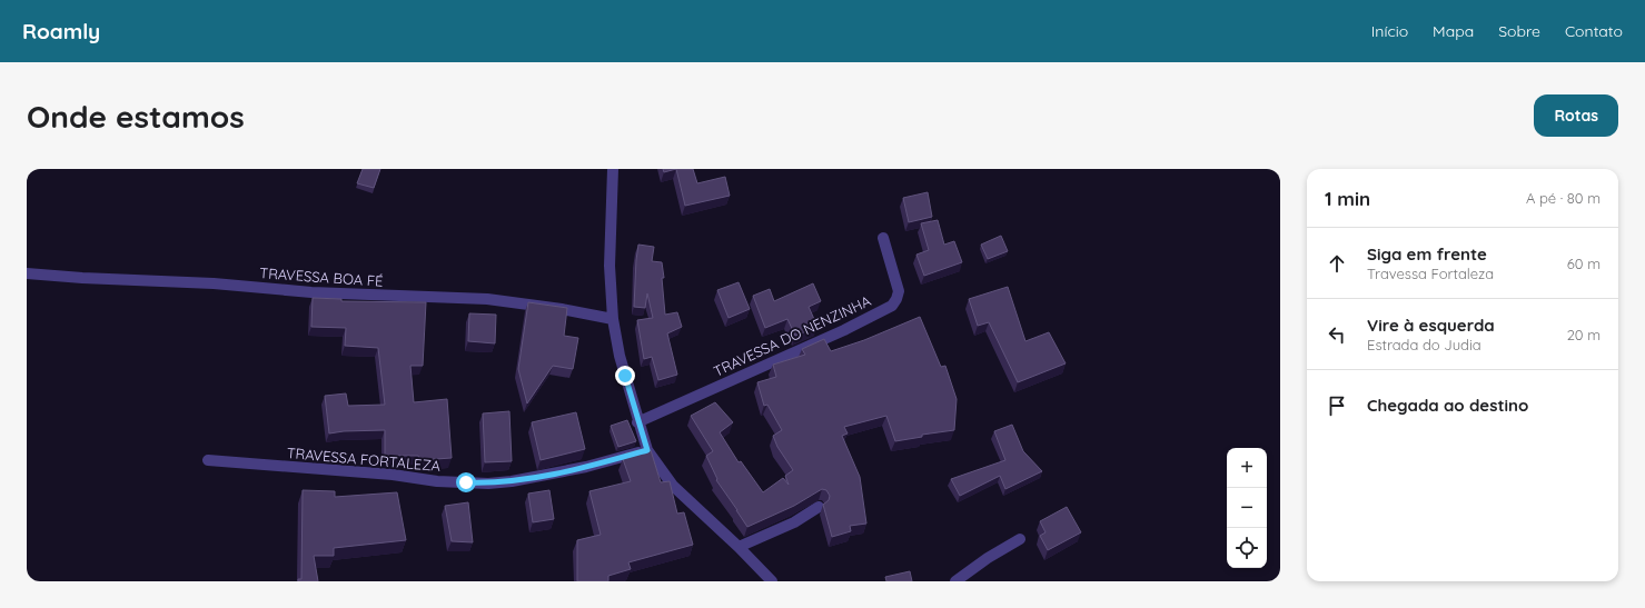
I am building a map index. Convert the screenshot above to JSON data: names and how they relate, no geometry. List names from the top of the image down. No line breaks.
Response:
{"streets":{"street":["TRAVESSA BOA FÉ","TRAVESSA DO NENZINHA","TRAVESSA FORTALEZA"]},"page":{"header":"Roamly","nav":["Início","Mapa","Sobre","Contato"],"buttons":"Rotas","title":"Onde estamos","heading":["1 min","A pé · 80 m"],"list":[["Siga em frente","Travessa Fortaleza","60 m"],["Vire à esquerda","Estrada do Judia","20 m"],"Chegada ao destino"],"map_buttons":["+","−"]}}
